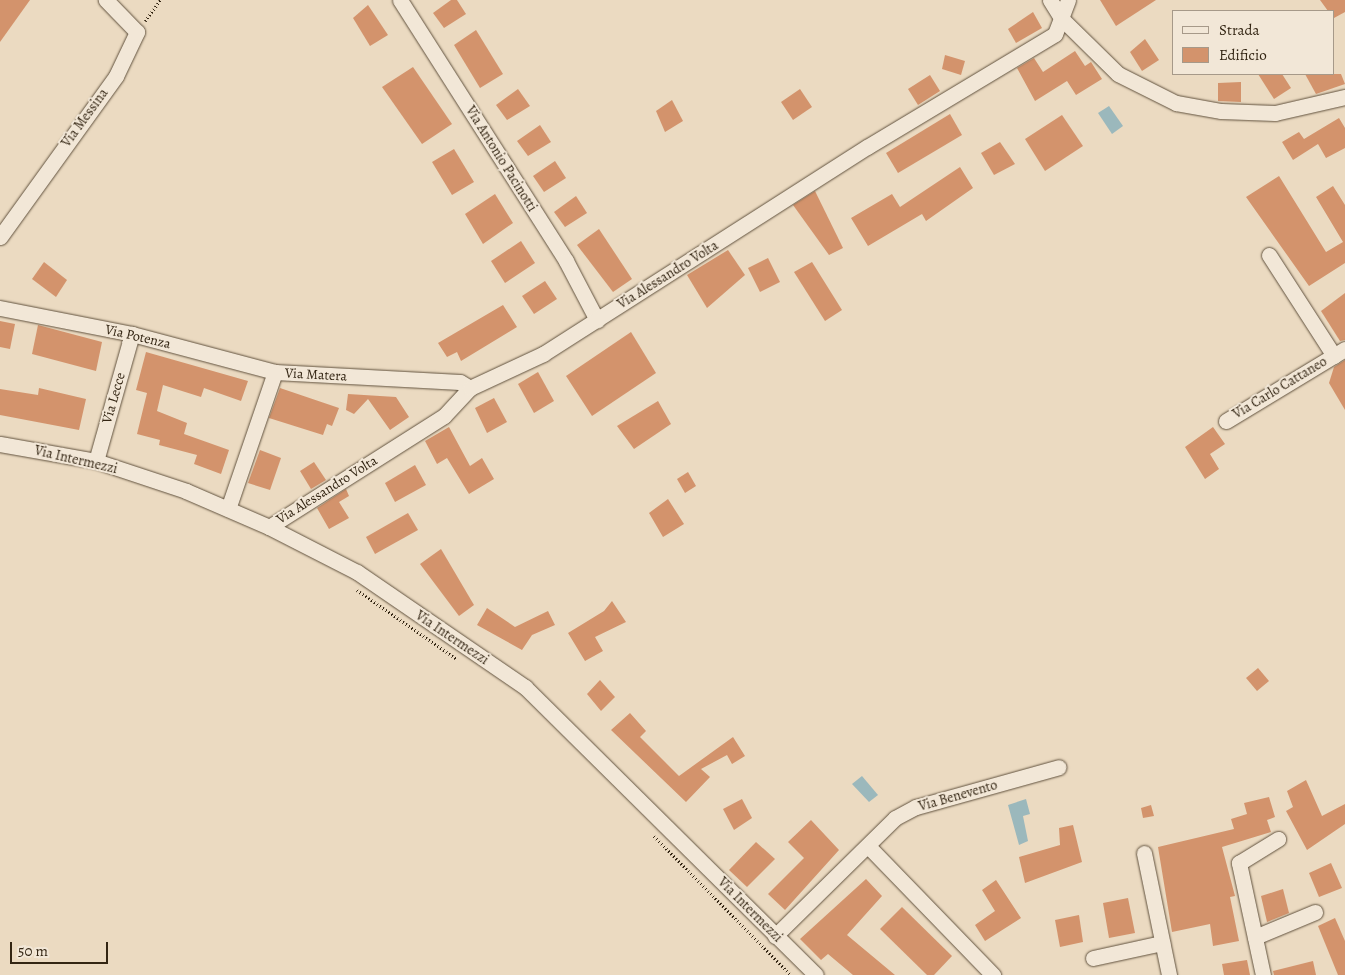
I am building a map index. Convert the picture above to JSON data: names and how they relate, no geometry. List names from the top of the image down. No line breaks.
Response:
{"streets":{"street":["Via Messina","Via Antonio Pacinotti","Via Alessandro Volta","Via Potenza","Via Matera","Via Carlo Cattaneo","Via Lecce","Via Intermezzi","Via Benevento"]},"crossings":[["Via Antonio Pacinotti","Via Alessandro Volta"],["Via Alessandro Volta","Via Matera"],["Via Alessandro Volta","Via Intermezzi"],["Via Potenza","Via Matera"],["Via Potenza","Via Lecce"],["Via Matera","Via Intermezzi"],["Via Lecce","Via Intermezzi"],["Via Intermezzi","Via Benevento"]],"legend":["Strada","Edificio"],"scale_bar":"50 m"}
